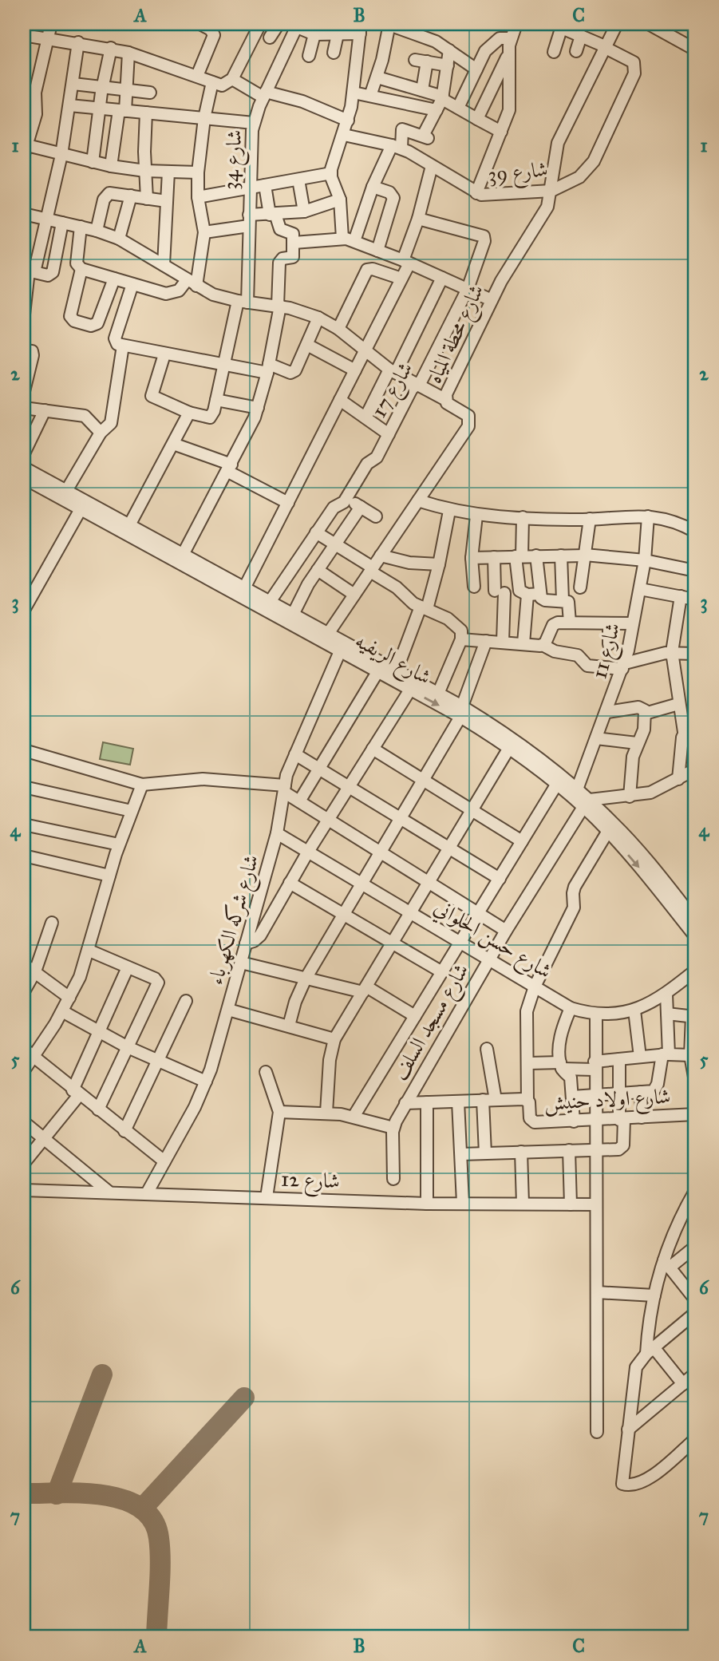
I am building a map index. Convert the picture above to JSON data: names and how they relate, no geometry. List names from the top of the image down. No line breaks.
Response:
{"streets":{"street":["شارع 34","شارع 39","شارع محطة المياه","شارع 17","شارع 11","شارع الريفيه","شارع شركه الكهرباء","شارع حسن الحلواني","شارع مسجد السلف","شارع اولاد حنيش","شارع 12"]},"crossings":[["شارع 39","شارع محطة المياه"],["شارع محطة المياه","شارع الريفيه"],["شارع 17","شارع الريفيه"],["شارع 11","شارع الريفيه"],["شارع الريفيه","شارع شركه الكهرباء"],["شارع الريفيه","شارع مسجد السلف"],["شارع شركه الكهرباء","شارع حسن الحلواني"],["شارع شركه الكهرباء","شارع 12"],["شارع حسن الحلواني","شارع مسجد السلف"],["شارع مسجد السلف","شارع اولاد حنيش"]],"grid":{"columns":["A","B","C"],"rows":["1","2","3","4","5","6","7"]}}
